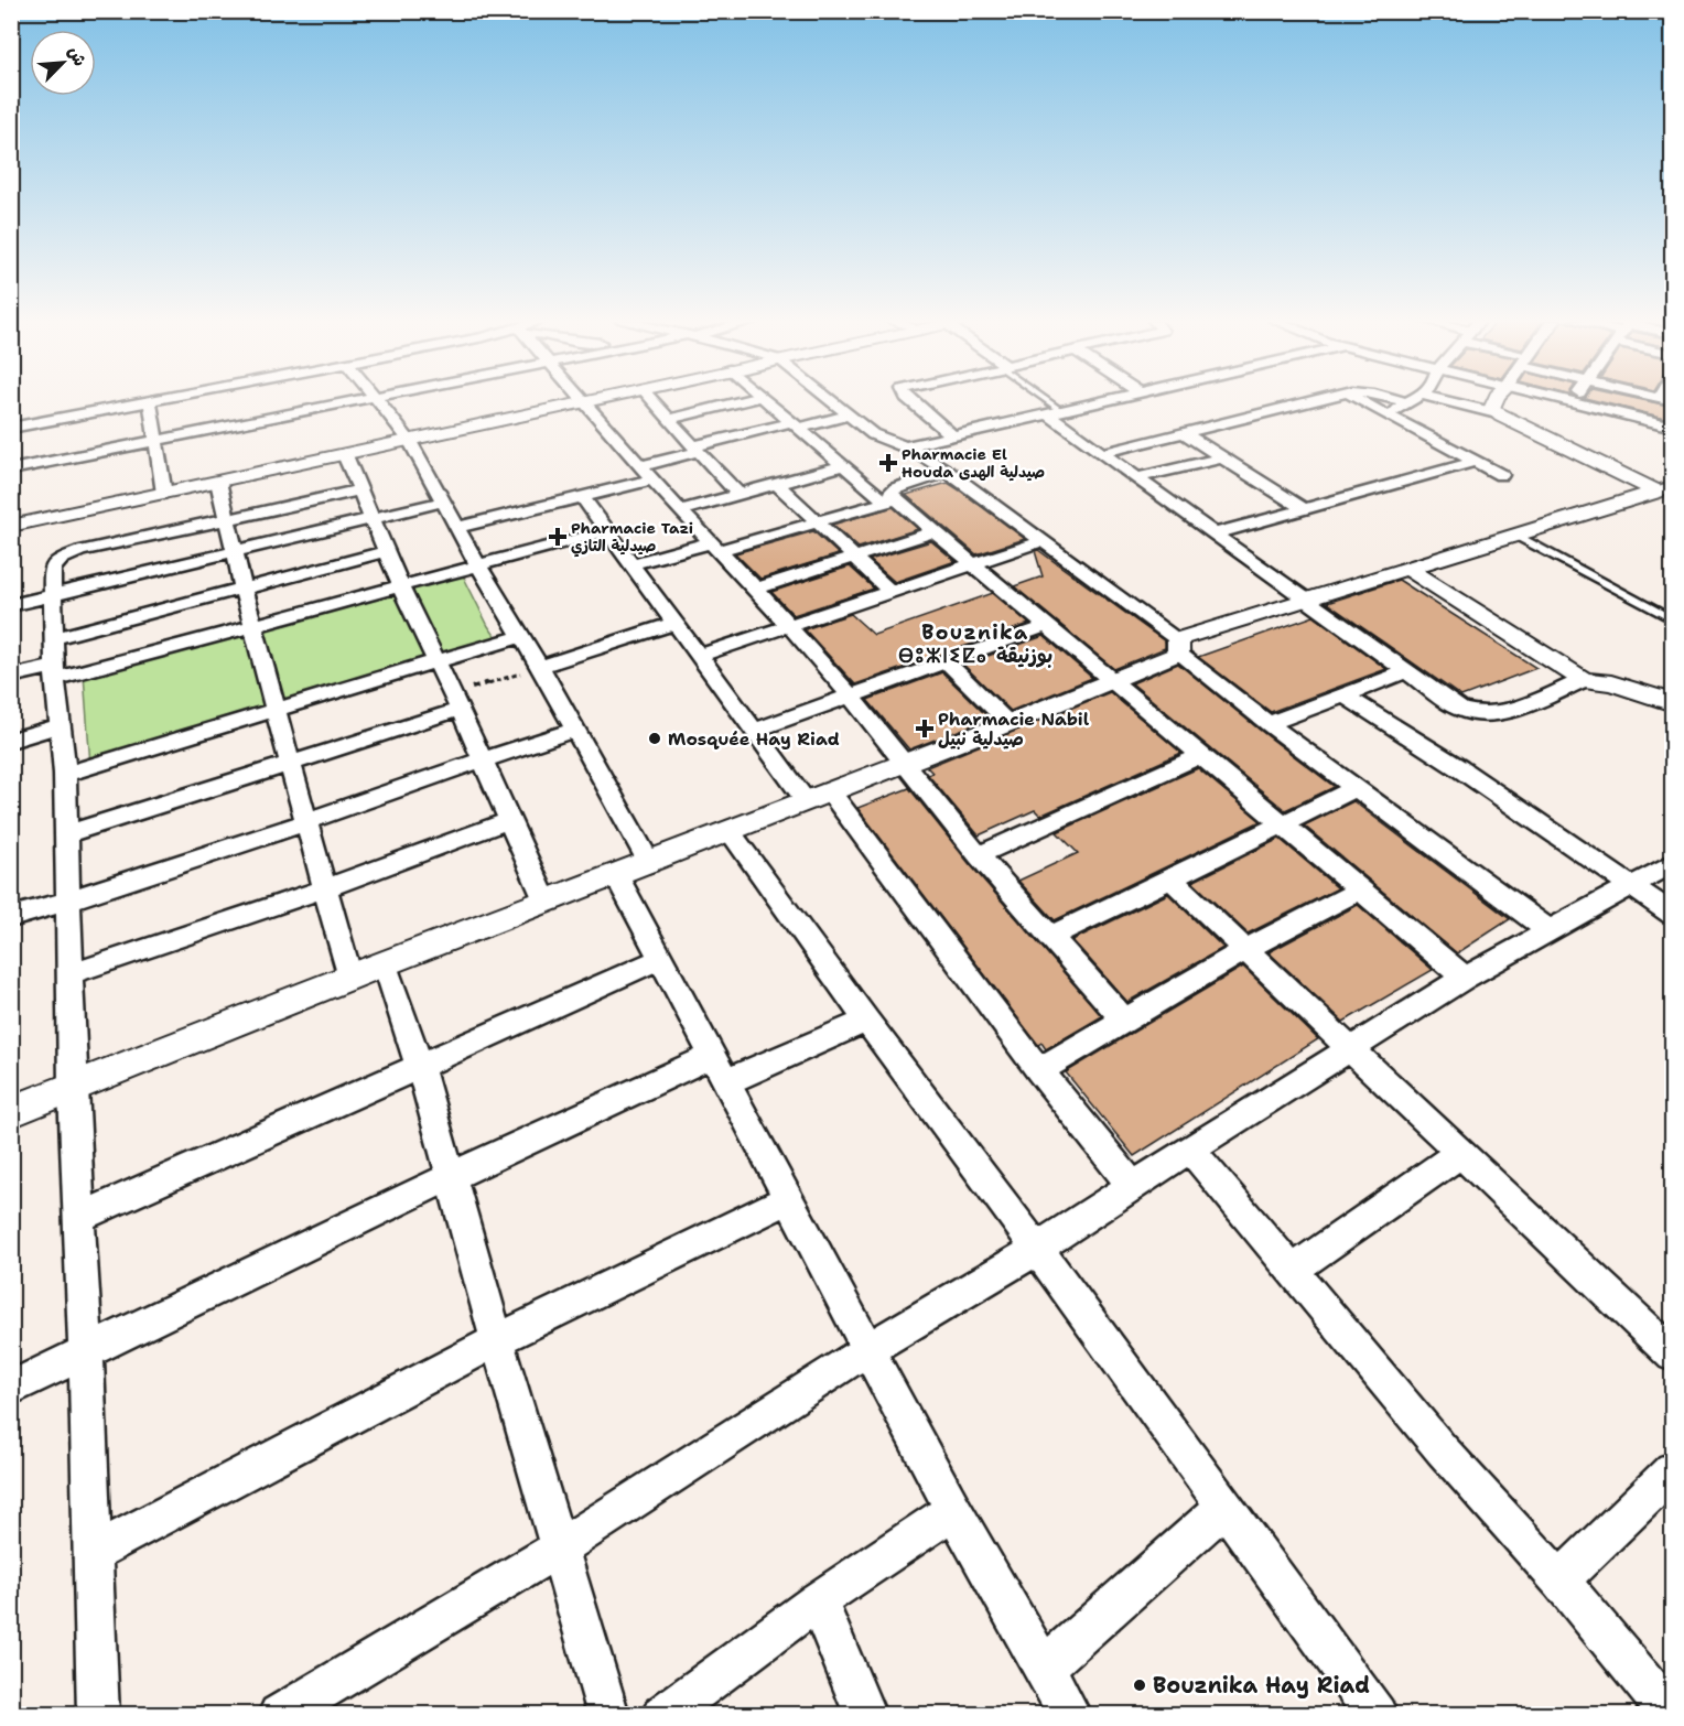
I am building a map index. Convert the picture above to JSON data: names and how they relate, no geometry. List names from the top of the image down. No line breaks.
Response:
{"districts":["Bouznika ⴱⵓⵣⵏⵉⵇⴰ بوزنيقة"],"places":{"health":["Pharmacie El Houda صيدلية الهدى","Pharmacie Tazi صيدلية التازي","Pharmacie Nabil صيدلية نبيل"],"other":["Mosquée Hay Riad","Bouznika Hay Riad"]},"north":"top right"}
